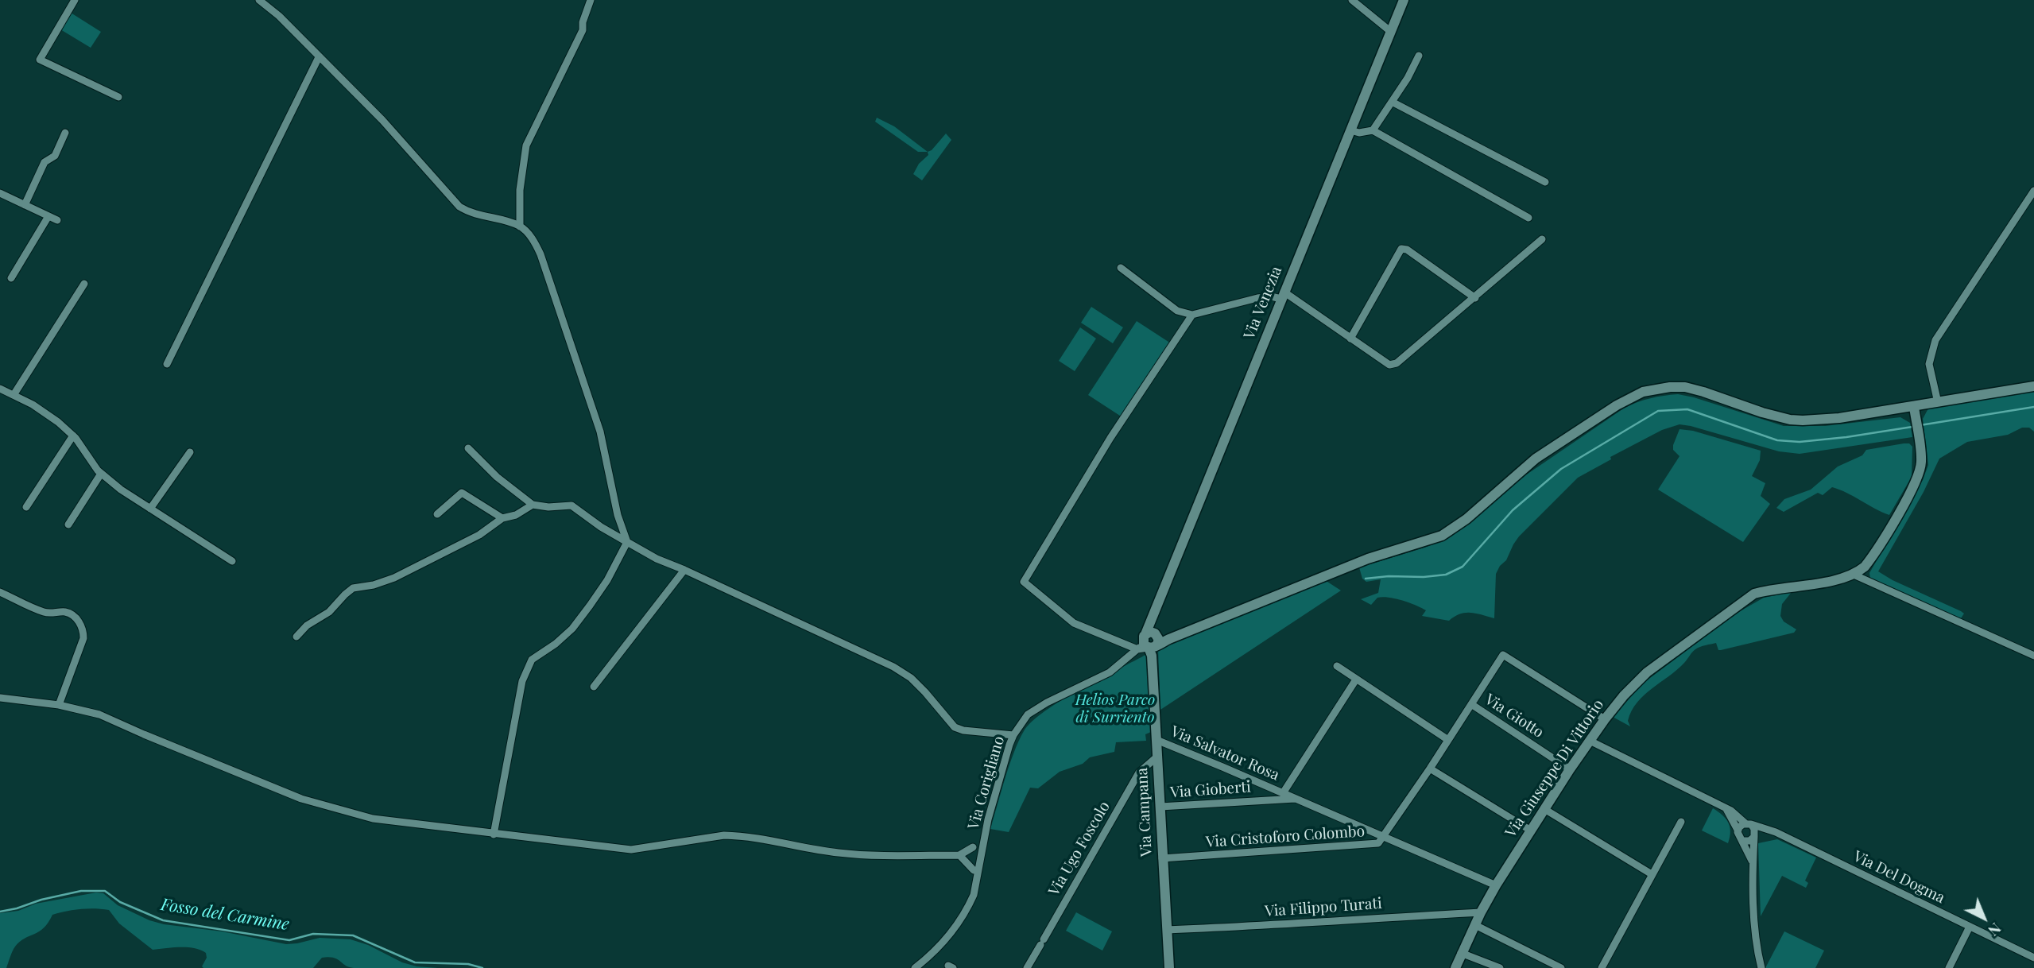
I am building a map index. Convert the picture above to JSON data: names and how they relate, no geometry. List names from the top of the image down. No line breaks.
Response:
{"streets":{"street":["Via Venezia","Via Giotto","Via Salvator Rosa","Via Giuseppe Di Vittorio","Via Corigliano","Via Gioberti","Via Campana","Via Cristoforo Colombo","Via Ugo Foscolo","Via Del Dogma","Via Filippo Turati"]},"crossings":[["Via Venezia","Via Campana"],["Via Giotto","Via Giuseppe Di Vittorio"],["Via Salvator Rosa","Via Gioberti"],["Via Salvator Rosa","Via Campana"],["Via Salvator Rosa","Via Cristoforo Colombo"],["Via Giuseppe Di Vittorio","Via Cristoforo Colombo"],["Via Giuseppe Di Vittorio","Via Filippo Turati"],["Via Corigliano","Via Campana"],["Via Gioberti","Via Campana"],["Via Campana","Via Cristoforo Colombo"],["Via Campana","Via Ugo Foscolo"],["Via Campana","Via Filippo Turati"]],"water":["Fosso del Carmine"],"parks":["Helios Parco di Surriento"],"north":"bottom right"}
